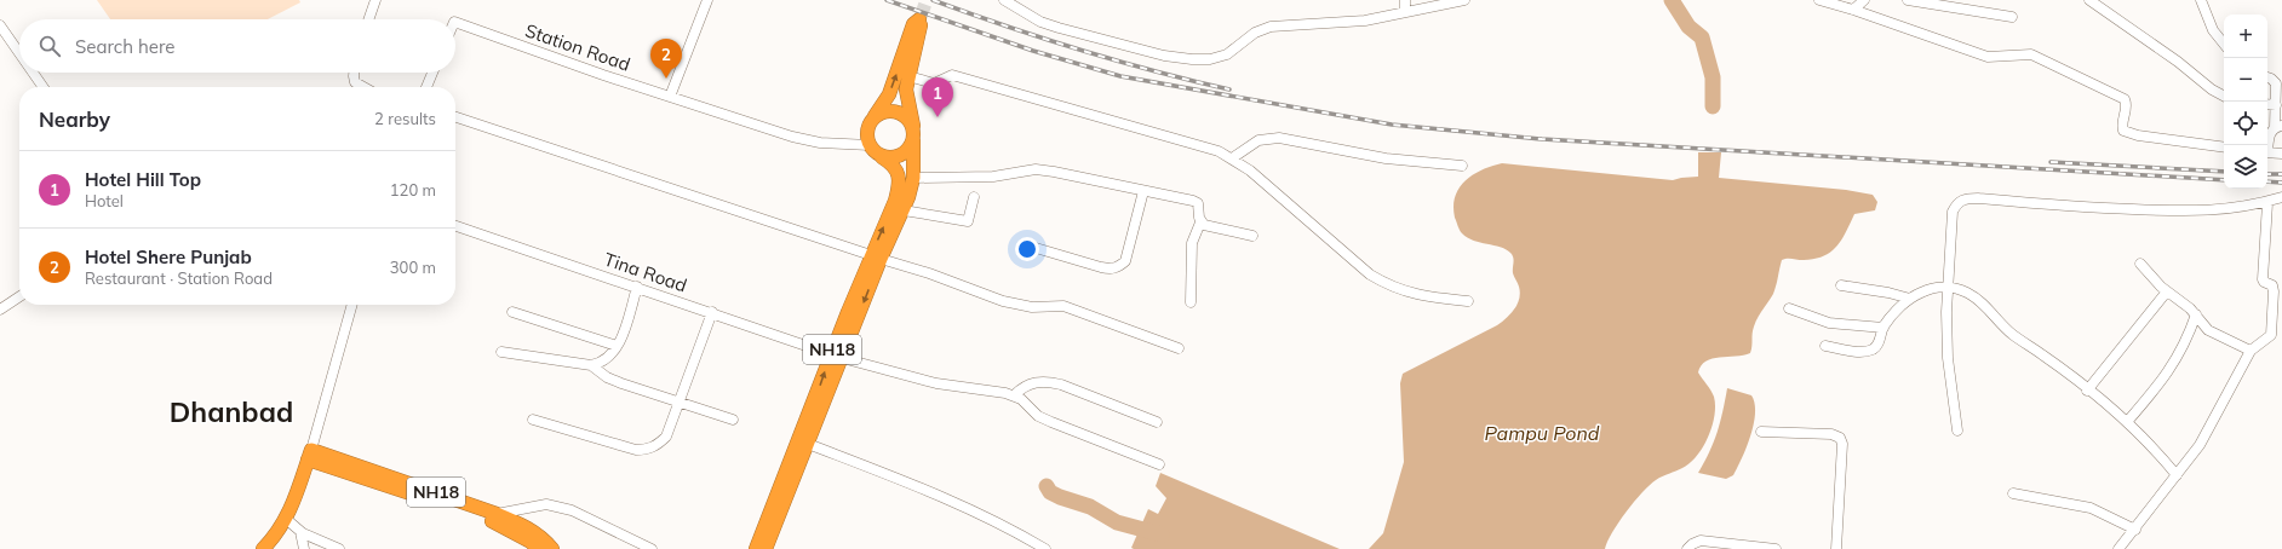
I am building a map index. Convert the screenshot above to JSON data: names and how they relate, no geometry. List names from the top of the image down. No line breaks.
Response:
{"streets":{"highway":["NH18"],"street":["Station Road","Tina Road"]},"crossings":[["Station Road","NH18"],["Tina Road","NH18"]],"districts":["Dhanbad"],"water":["Pampu Pond"],"page":{"map_buttons":["+","−"],"search":"Search here","pins":["2","1"],"heading":["Nearby","2 results"],"list":[{"mark":"1","name":"Hotel Hill Top","note":"Hotel","value":"120 m"},{"mark":"2","name":"Hotel Shere Punjab","note":"Restaurant · Station Road","value":"300 m"}]}}
